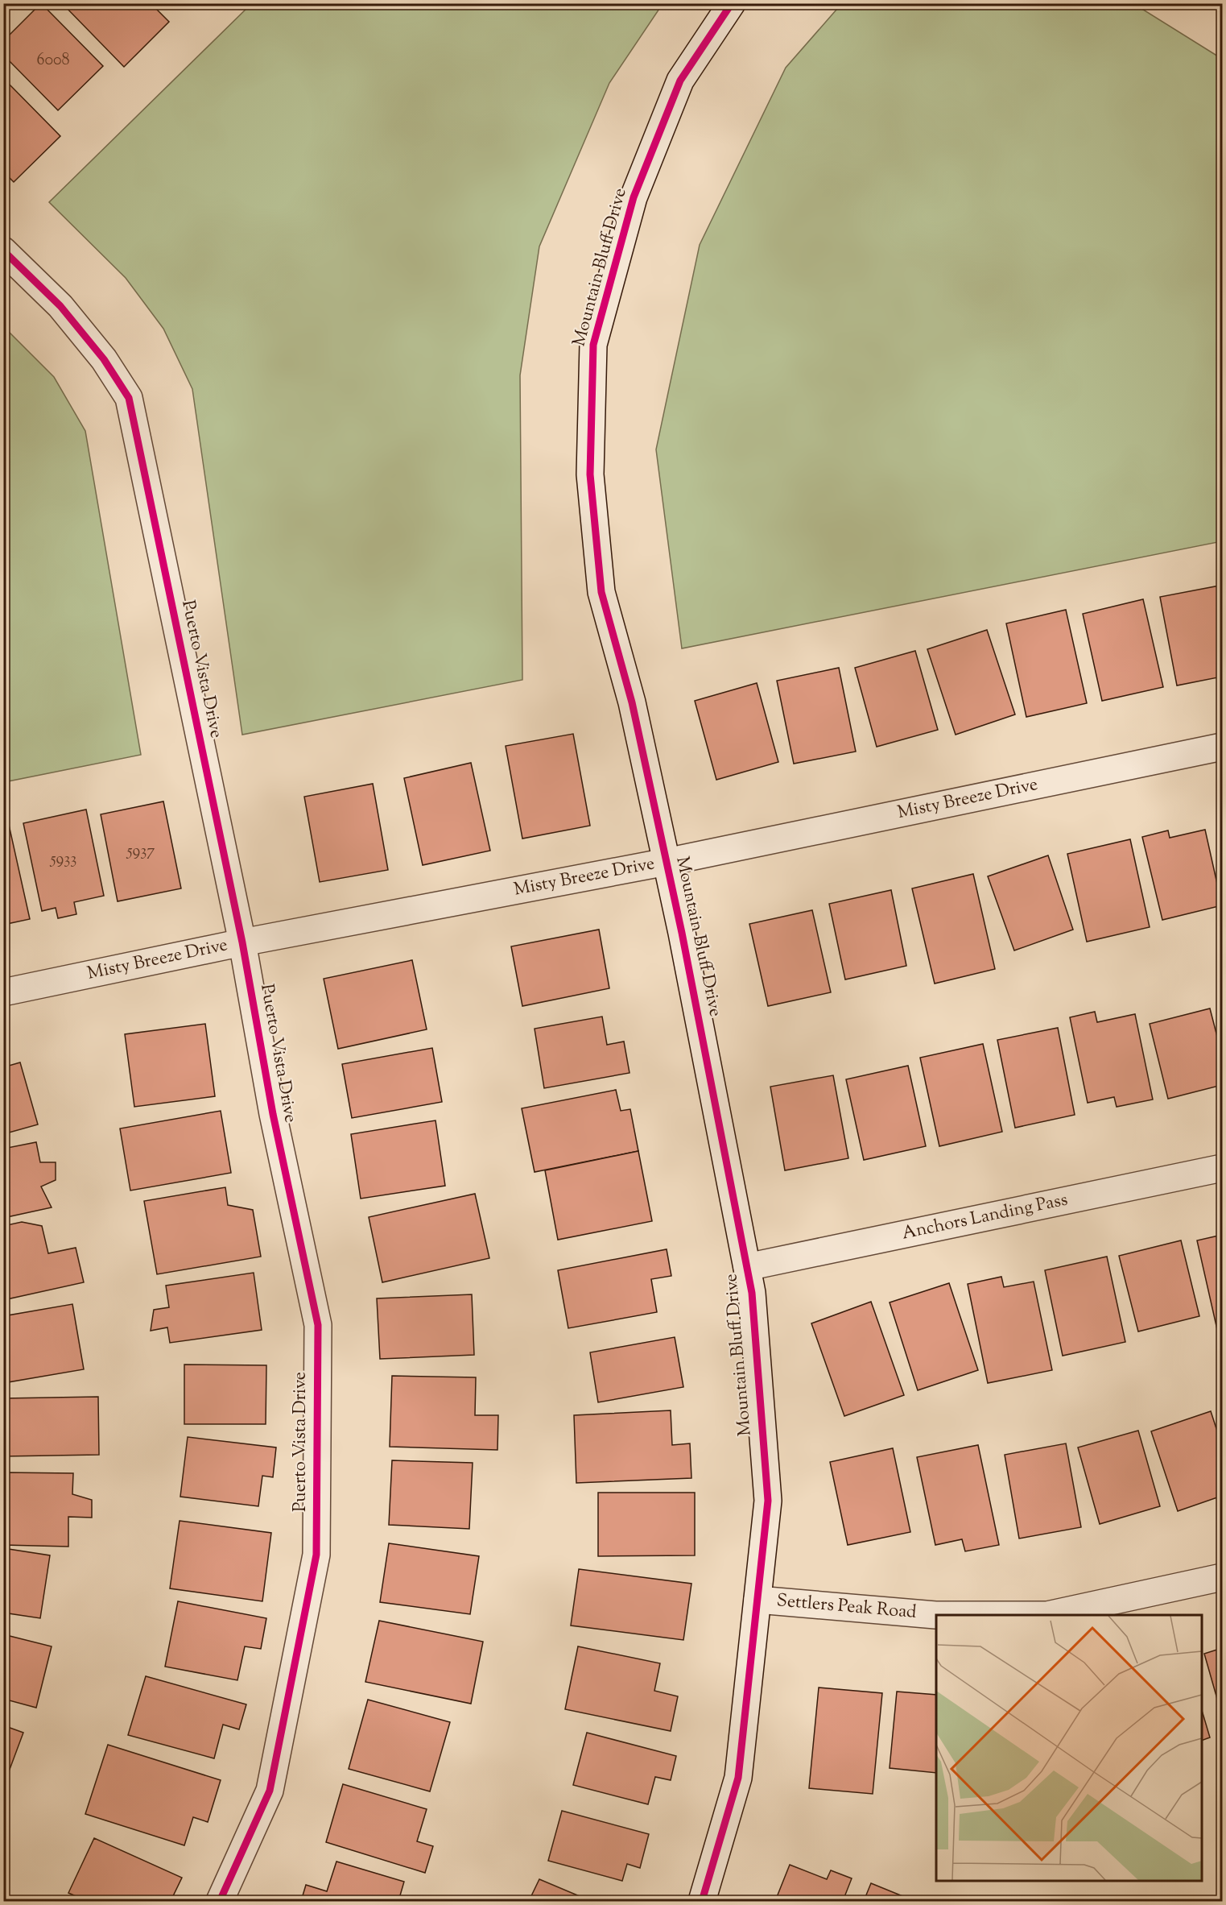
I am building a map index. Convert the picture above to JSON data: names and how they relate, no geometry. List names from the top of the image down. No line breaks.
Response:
{"streets":{"street":["Mountain Bluff Drive","Puerto Vista Drive","Misty Breeze Drive","Anchors Landing Pass","Settlers Peak Road"]},"crossings":[["Mountain Bluff Drive","Misty Breeze Drive"],["Mountain Bluff Drive","Anchors Landing Pass"],["Mountain Bluff Drive","Settlers Peak Road"],["Puerto Vista Drive","Misty Breeze Drive"]],"house_numbers":["6008","5937","5933"]}
